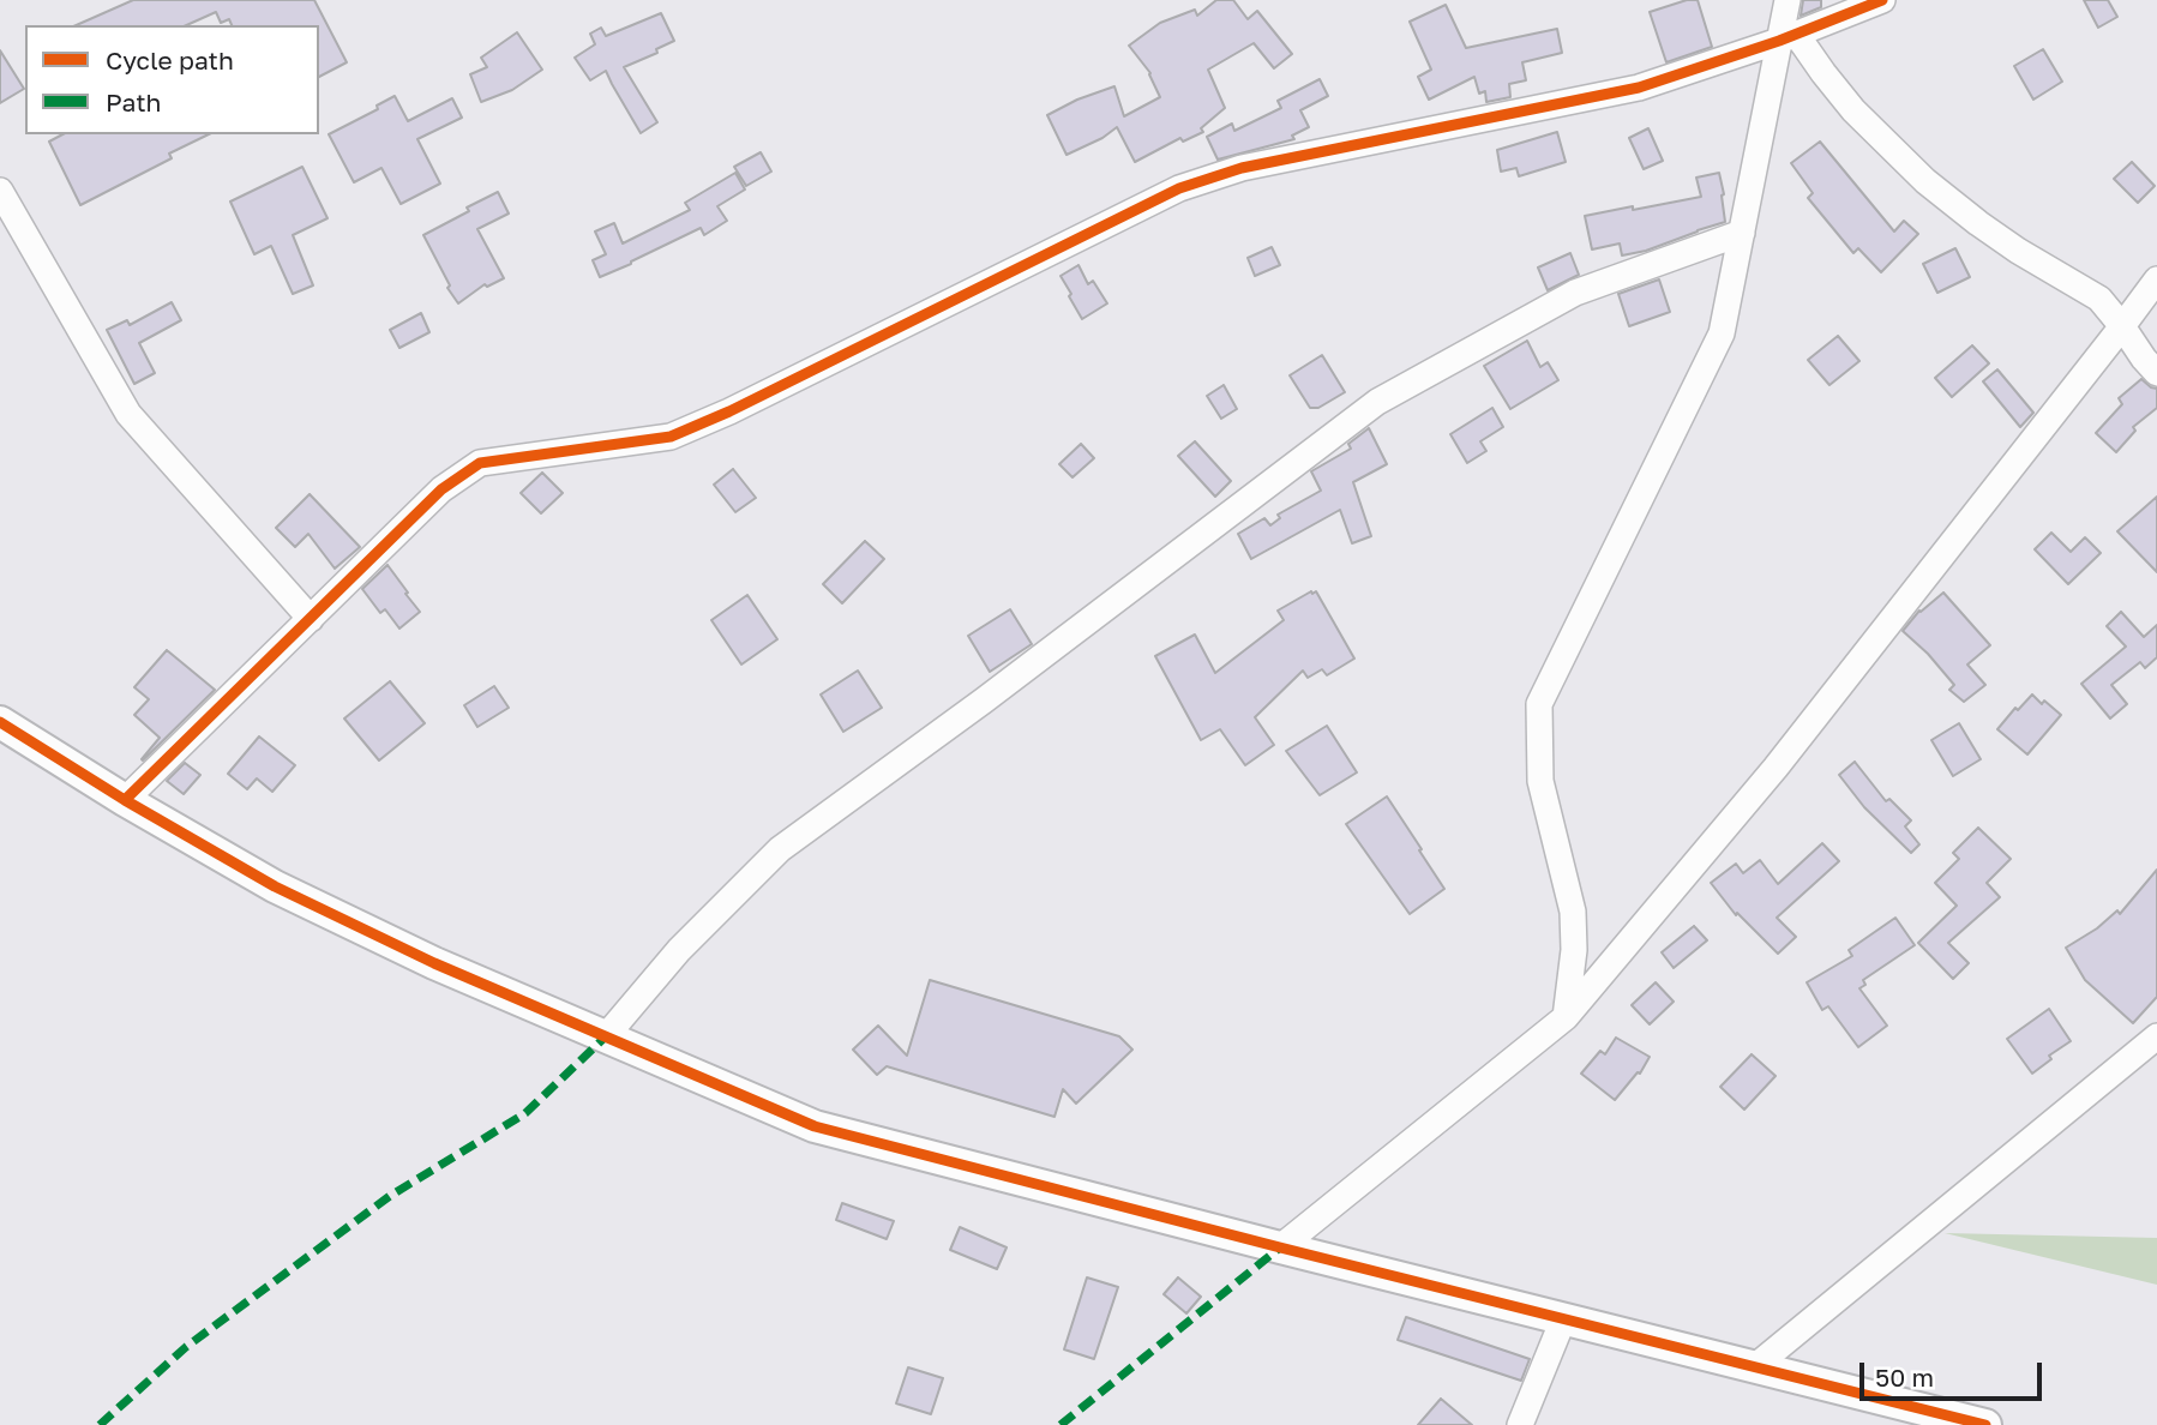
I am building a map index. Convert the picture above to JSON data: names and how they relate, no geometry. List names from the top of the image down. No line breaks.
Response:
{"legend":["Cycle path","Path"],"scale_bar":"50 m"}
